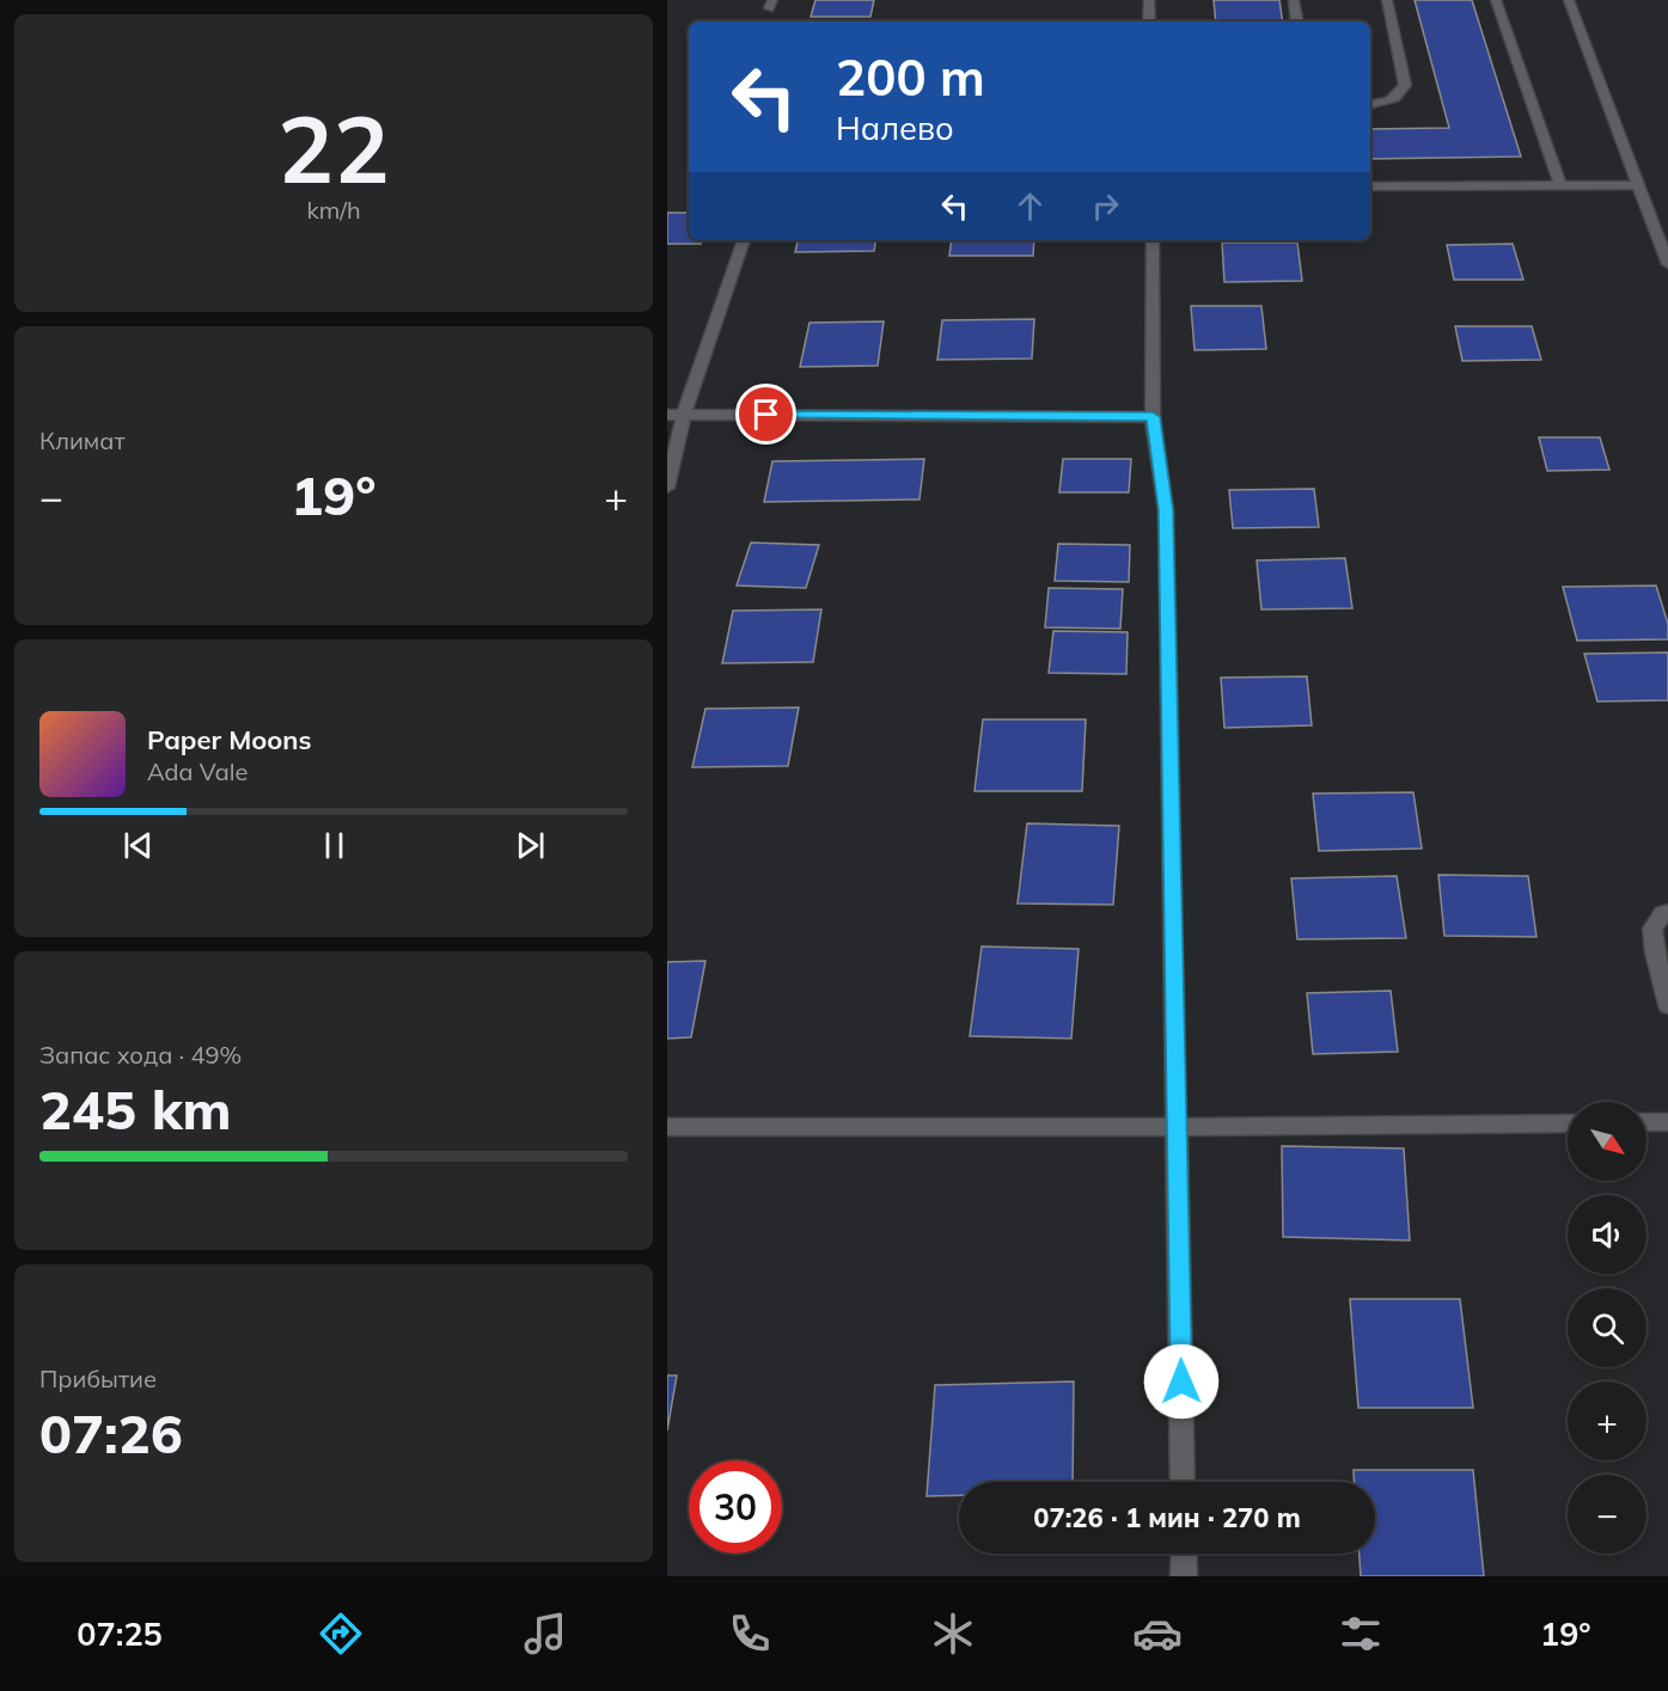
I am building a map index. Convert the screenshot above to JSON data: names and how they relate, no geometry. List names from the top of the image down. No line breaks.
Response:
{"north":"bottom right","page":{"tile":[["22","km/h"],"Климат",["Запас хода · 49%","245 km"],["Прибытие","07:26"]],"turn":["200 m","Налево"],"heat":["−","19°","+"],"song":["Paper Moons","Ada Vale"],"map_buttons":["+","−"],"limit":"30","trip":"07:26 · 1 мин · 270 m","tabs":["07:25","19°"]}}
